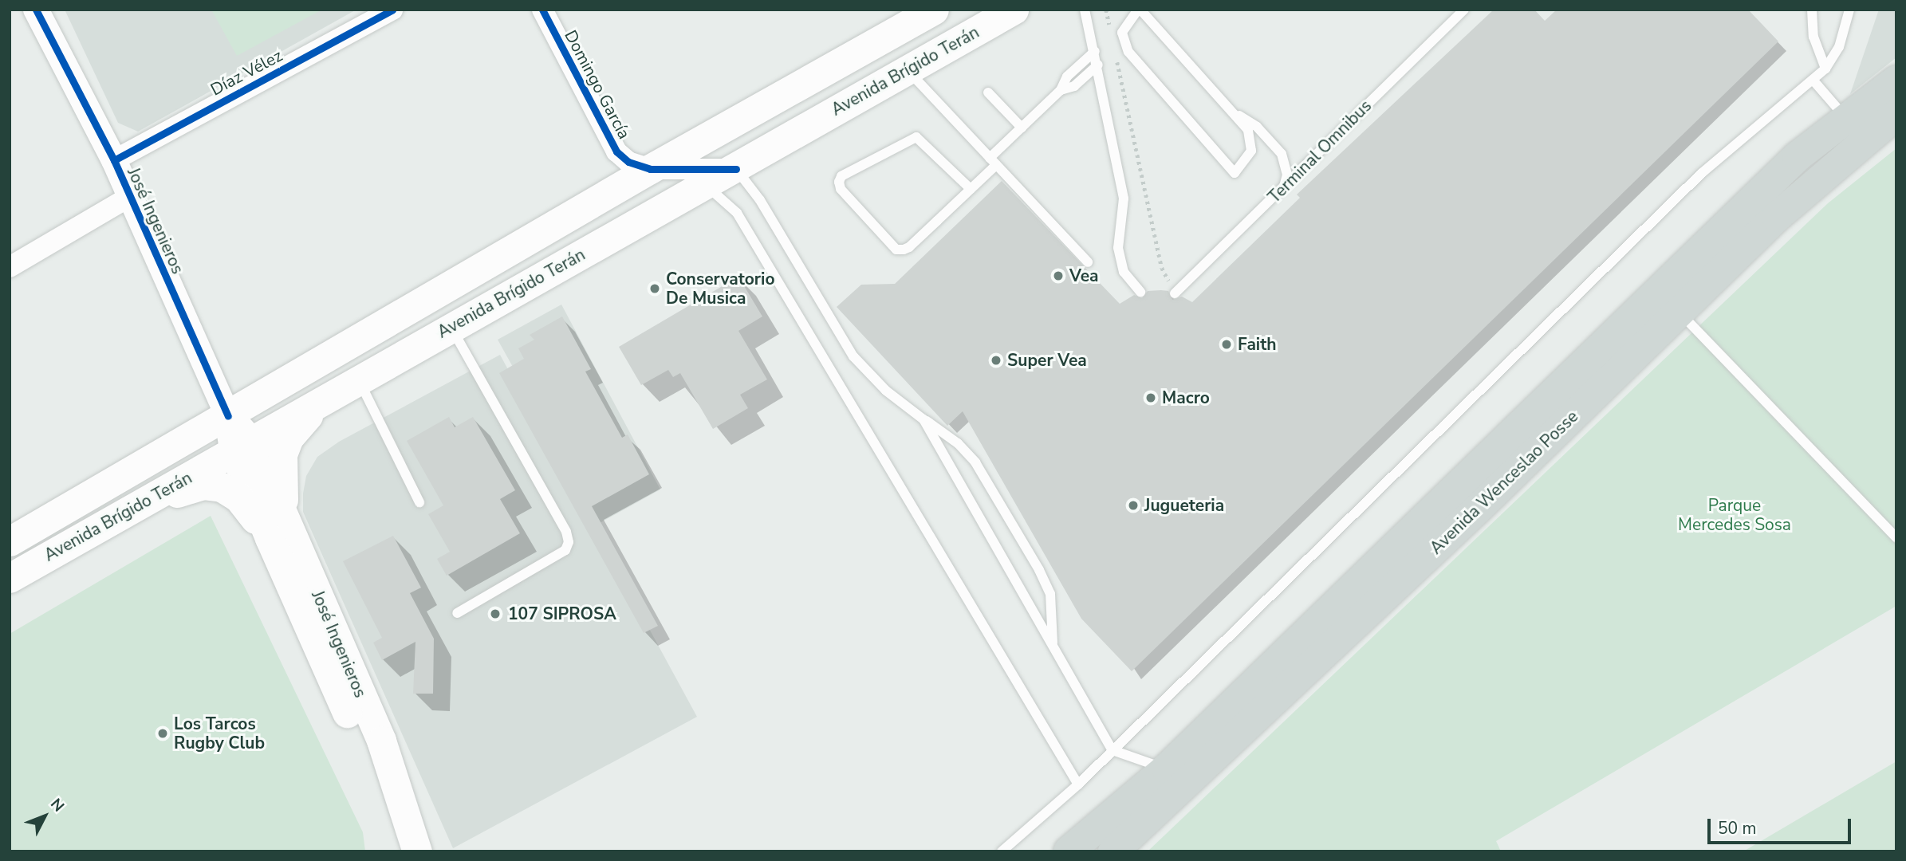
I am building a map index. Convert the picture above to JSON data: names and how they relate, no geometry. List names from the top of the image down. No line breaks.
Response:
{"streets":{"main road":["Avenida Brígido Terán","José Ingenieros","Avenida Wenceslao Posse"],"street":["Díaz Vélez","Domingo García"],"lane":["Terminal Omnibus"]},"crossings":[["Avenida Brígido Terán","Domingo García"],["Avenida Brígido Terán","José Ingenieros"],["Díaz Vélez","José Ingenieros"]],"parks":["Parque Mercedes Sosa"],"places":["Vea","Conservatorio De Musica","Faith","Super Vea","Macro","Jugueteria","107 SIPROSA","Los Tarcos Rugby Club"],"scale_bar":"50 m","north":"top right"}
